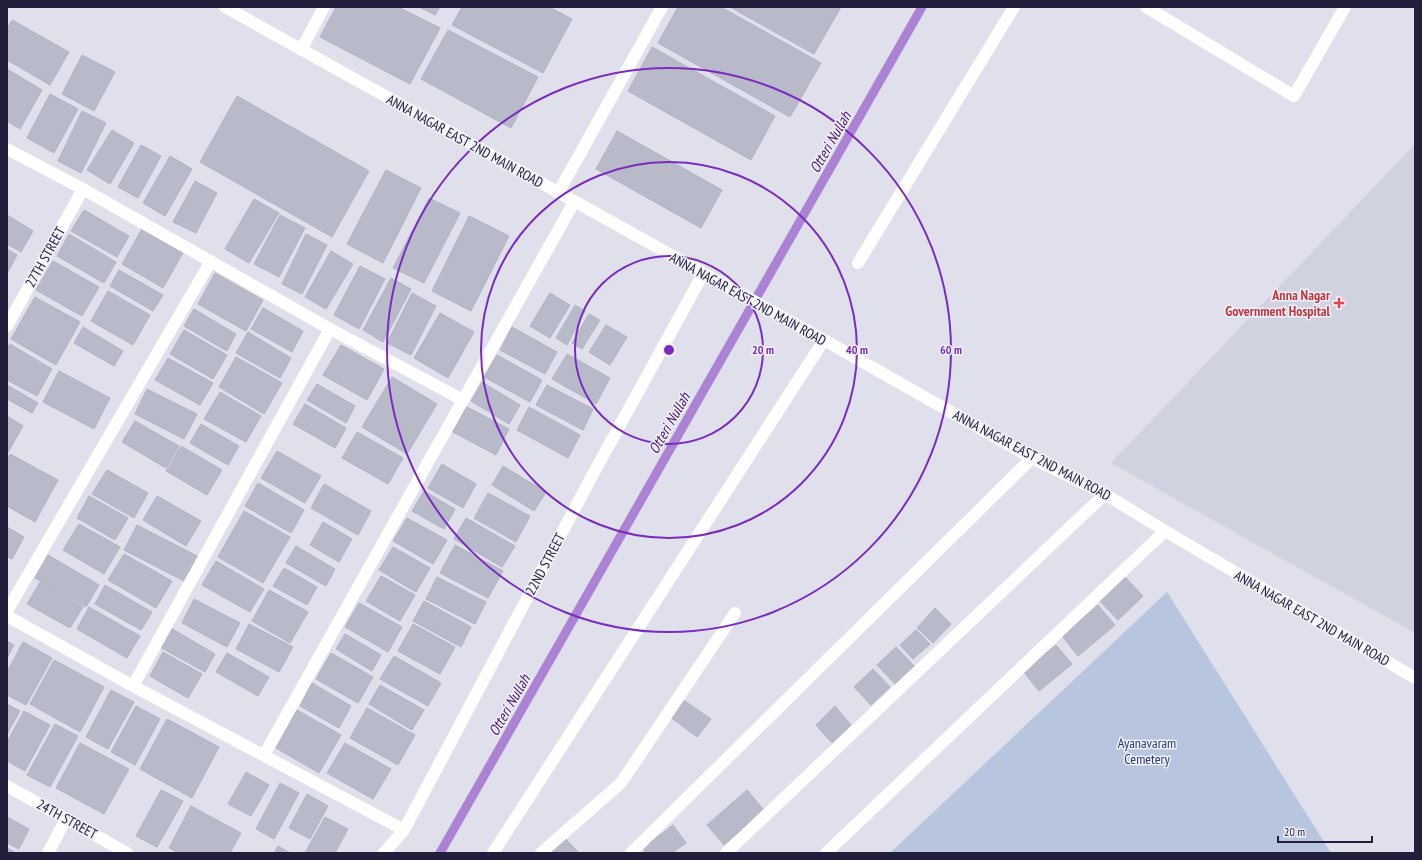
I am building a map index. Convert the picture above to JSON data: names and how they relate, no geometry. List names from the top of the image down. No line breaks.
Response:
{"streets":{"street":["ANNA NAGAR EAST 2ND MAIN ROAD","27TH STREET","22ND STREET","24TH STREET"]},"crossings":[["ANNA NAGAR EAST 2ND MAIN ROAD","22ND STREET"]],"water":["Otteri Nullah"],"parks":["Ayanavaram Cemetery"],"places":{"health":["Anna Nagar Government Hospital"]},"scale_bar":"20 m","rings":["20 m","40 m","60 m"]}
